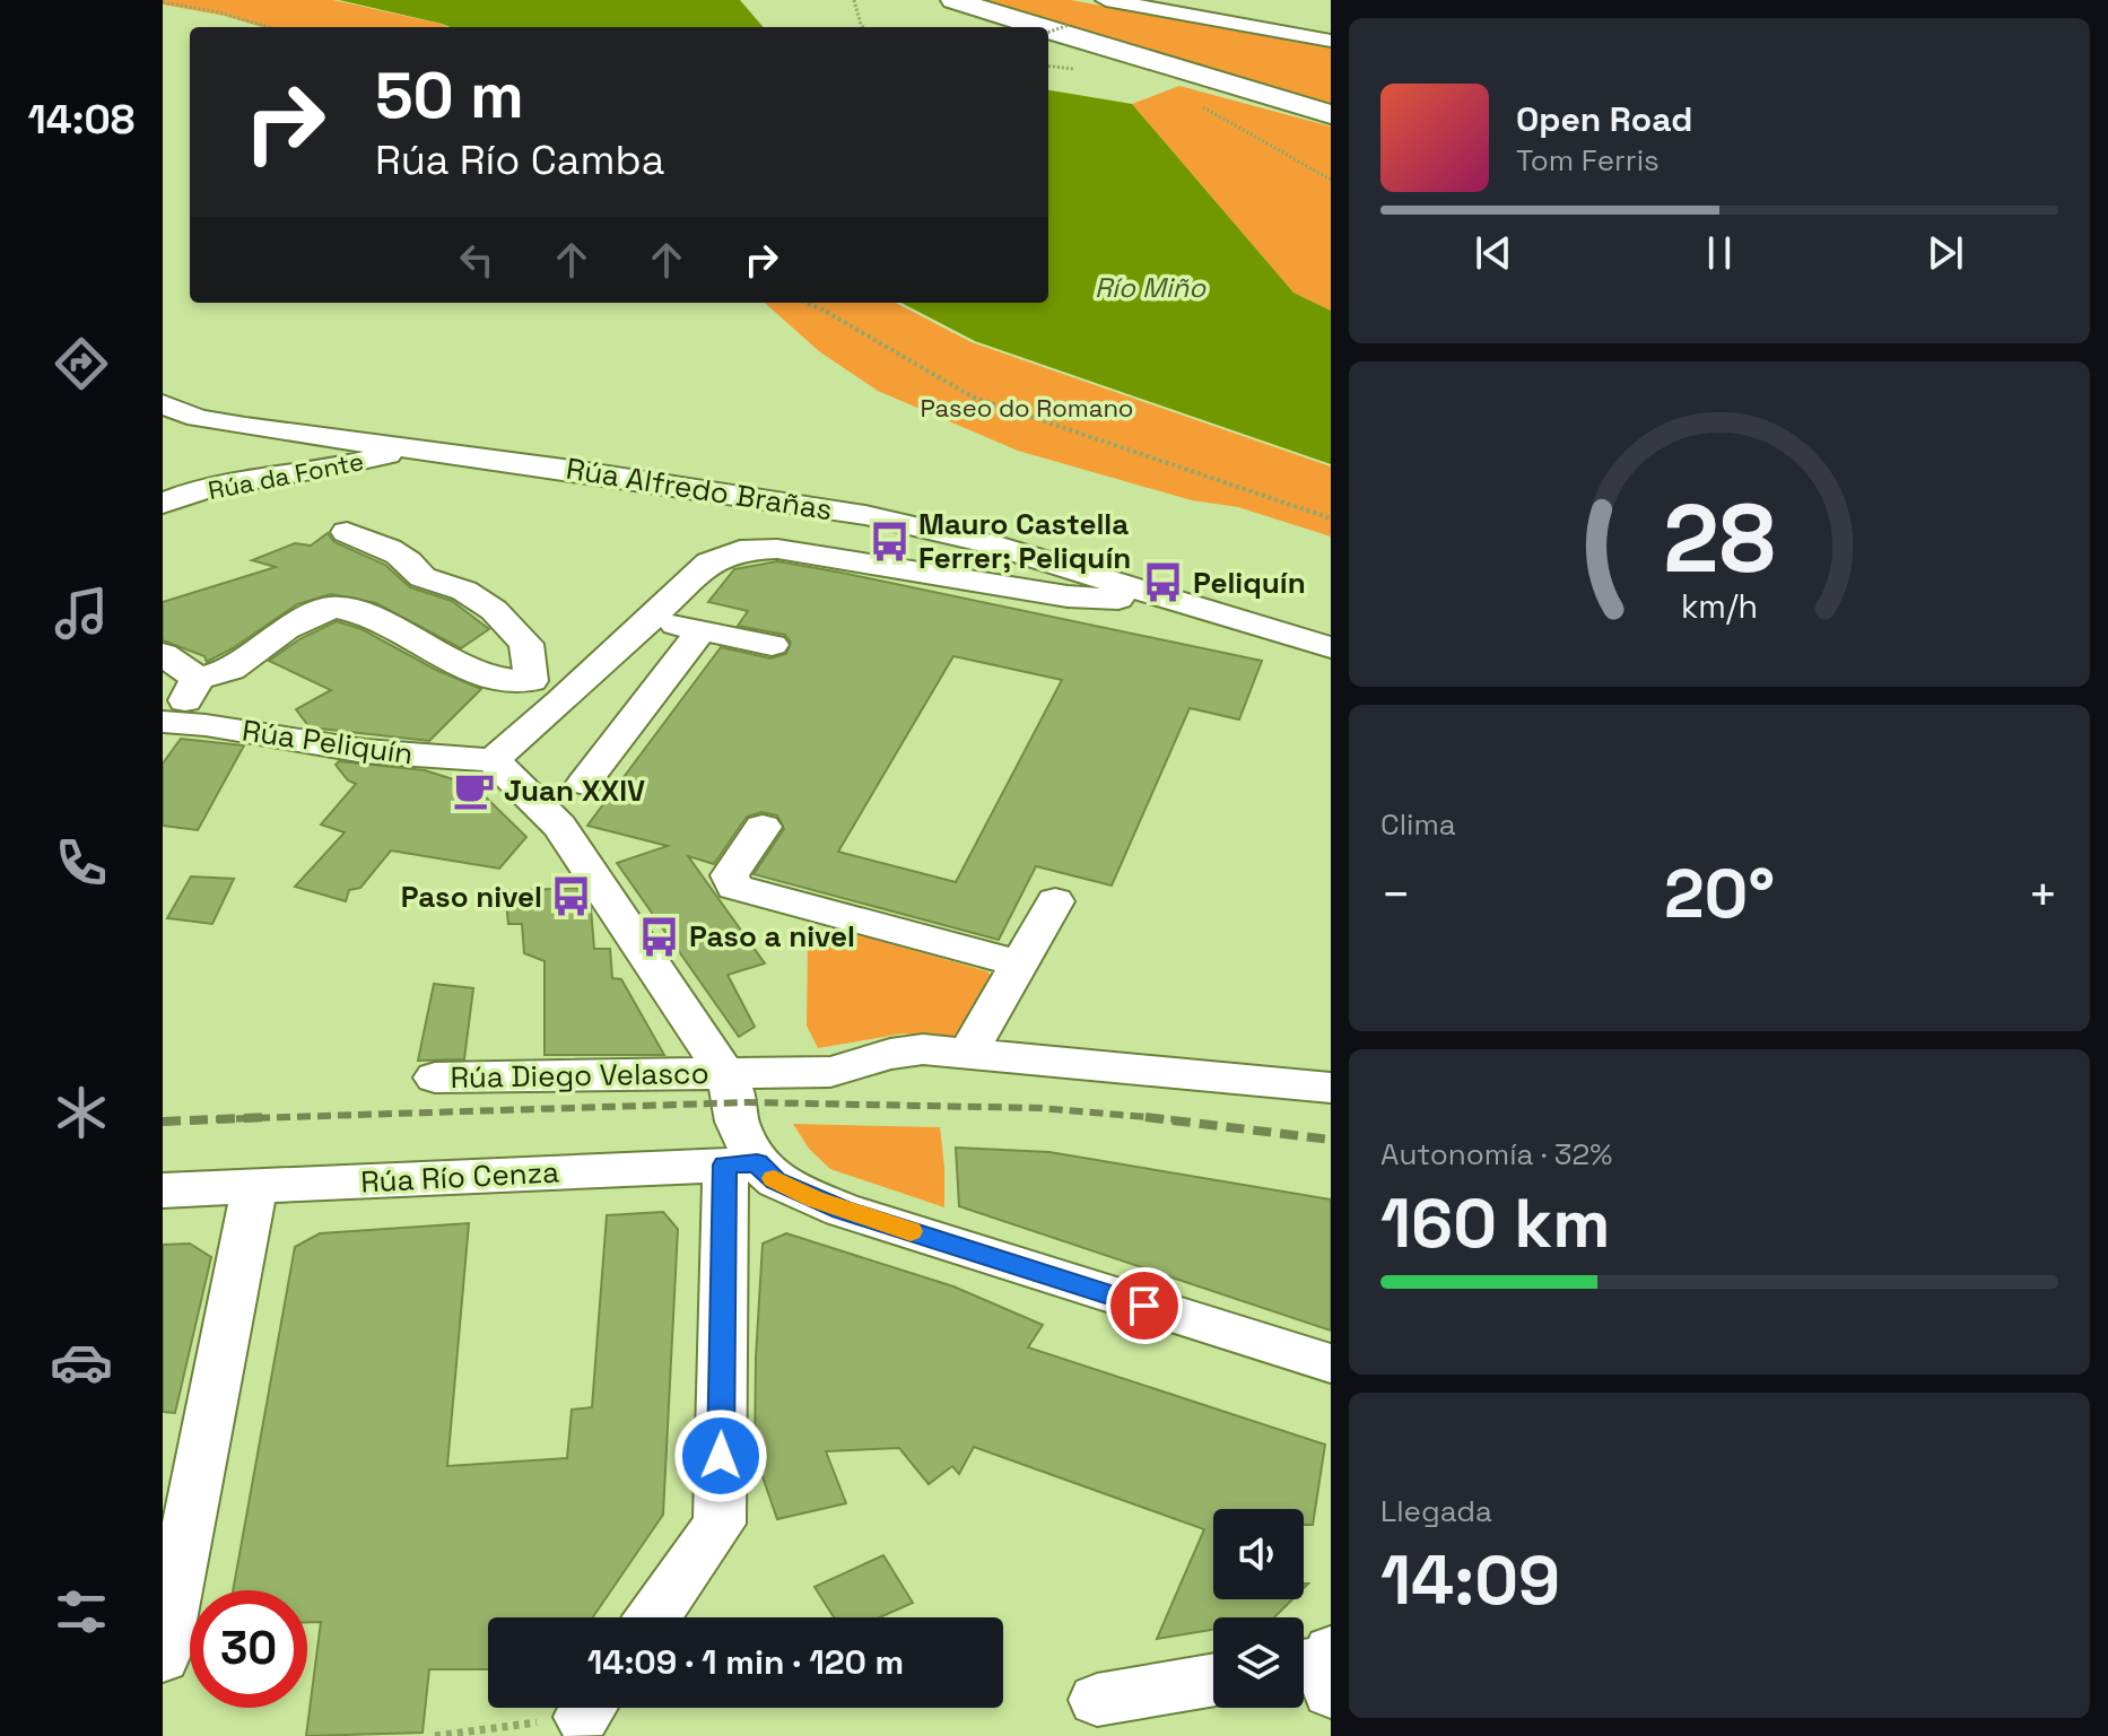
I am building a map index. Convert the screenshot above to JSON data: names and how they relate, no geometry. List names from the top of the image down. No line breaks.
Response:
{"streets":{"street":["Rúa da Fonte","Rúa Alfredo Brañas","Rúa Peliquín","Rúa Diego Velasco","Rúa Río Cenza"]},"crossings":[["Rúa da Fonte","Rúa Alfredo Brañas"]],"water":["Río Miño"],"parks":["Paseo do Romano"],"places":{"bus stop":["Mauro Castella Ferrer; Peliquín","Peliquín","Paso nivel","Paso a nivel"],"cafe":["Juan XXIV"]},"page":{"tabs":"14:08","turn":["50 m","Rúa Río Camba"],"song":["Open Road","Tom Ferris"],"tile":["Clima",["Autonomía · 32%","160 km"],["Llegada","14:09"]],"heat":["−","20°","+"],"limit":"30","trip":"14:09 · 1 min · 120 m","gauge":["28","km/h"]}}
